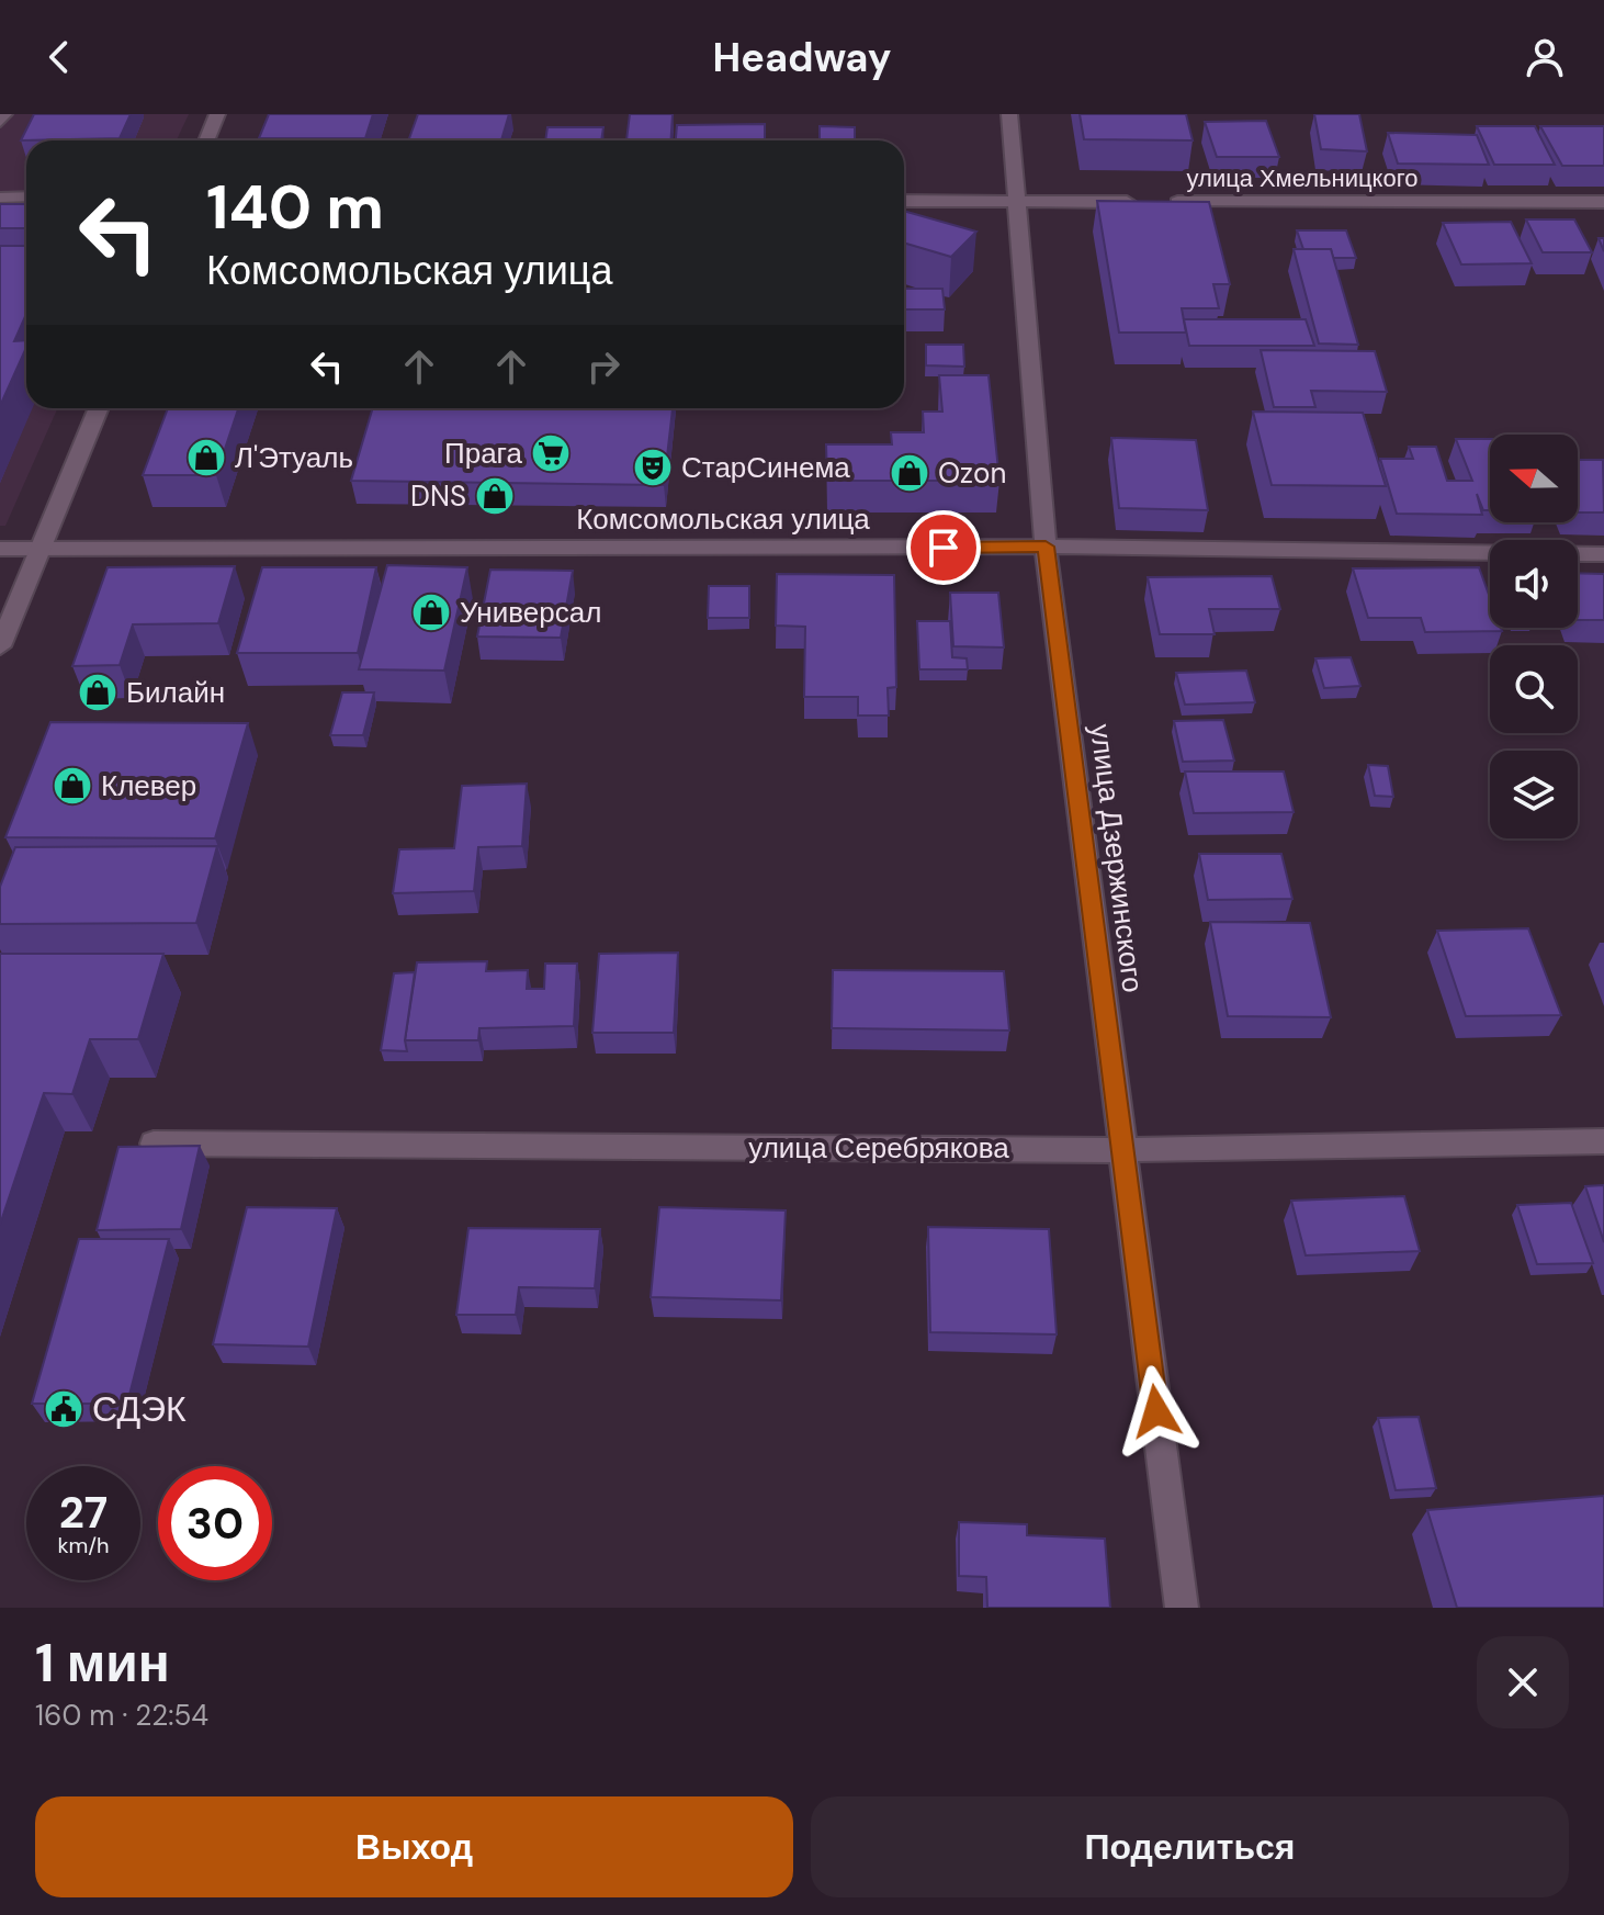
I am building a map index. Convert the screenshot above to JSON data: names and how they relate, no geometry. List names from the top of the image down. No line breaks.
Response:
{"streets":{"street":["улица Хмельницкого","Комсомольская улица","улица Дзержинского","улица Серебрякова"]},"crossings":[["улица Хмельницкого","улица Дзержинского"],["Комсомольская улица","улица Дзержинского"],["улица Дзержинского","улица Серебрякова"]],"places":{"supermarket":["Прага"],"shop":["Л'Этуаль","Ozon","DNS","Универсал","Билайн","Клевер"],"theatre":["СтарСинема"],"public building":["СДЭК"]},"north":"left","page":{"header":"Headway","turn":["140 m","Комсомольская улица"],"speed":"27 km/h","limit":"30","heading":["1 мин","160 m · 22:54"],"buttons":["Выход","Поделиться"]}}
